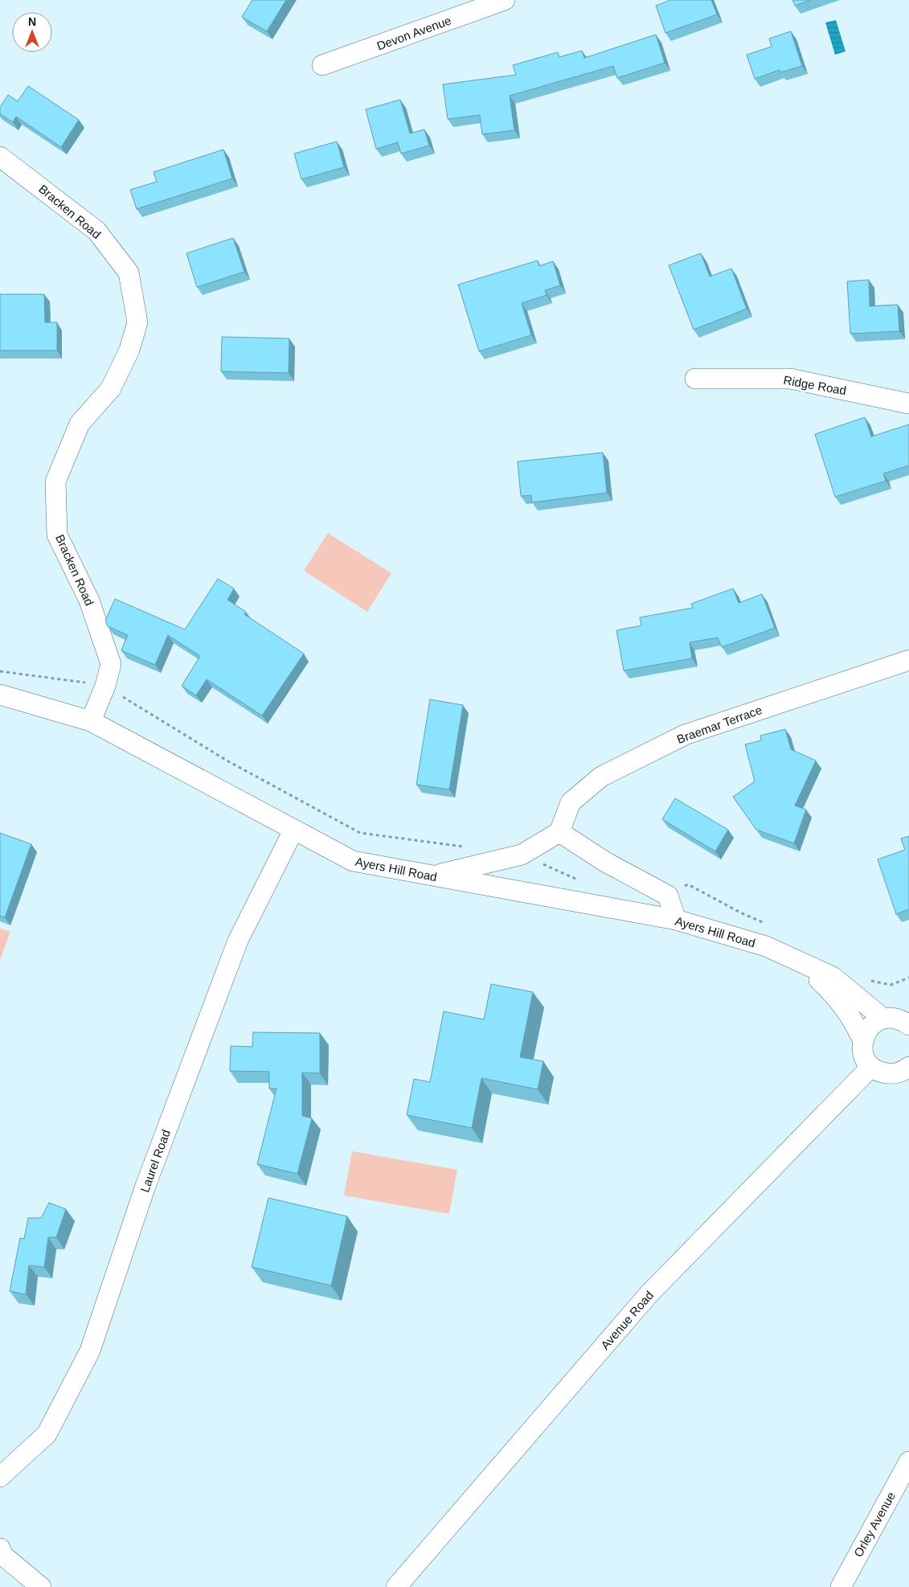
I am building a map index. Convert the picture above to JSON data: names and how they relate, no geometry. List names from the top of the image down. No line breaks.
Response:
{"streets":{"street":["Devon Avenue","Bracken Road","Ridge Road","Braemar Terrace","Ayers Hill Road","Laurel Road","Avenue Road","Orley Avenue"]},"crossings":[["Bracken Road","Ayers Hill Road"],["Ayers Hill Road","Laurel Road"],["Ayers Hill Road","Avenue Road"]],"north":"top"}
